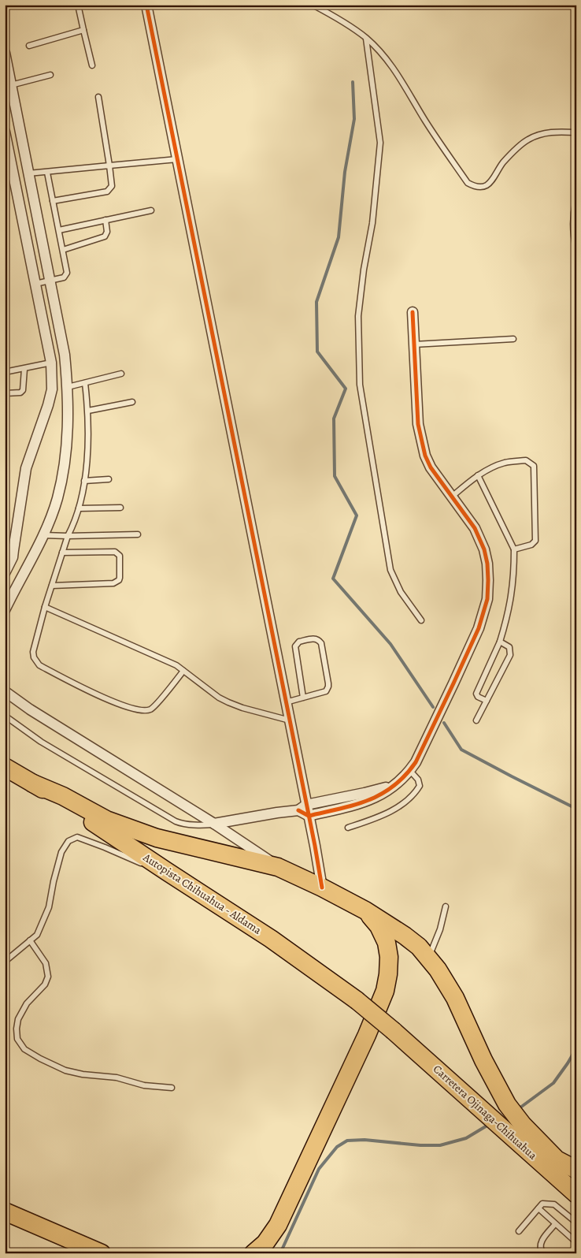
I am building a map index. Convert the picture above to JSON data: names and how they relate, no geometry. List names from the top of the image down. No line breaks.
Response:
{"streets":{"highway":["Autopista Chihuahua - Aldama","Carretera Ojinaga-Chihuahua"]},"crossings":[["Autopista Chihuahua - Aldama","Carretera Ojinaga-Chihuahua"]]}
